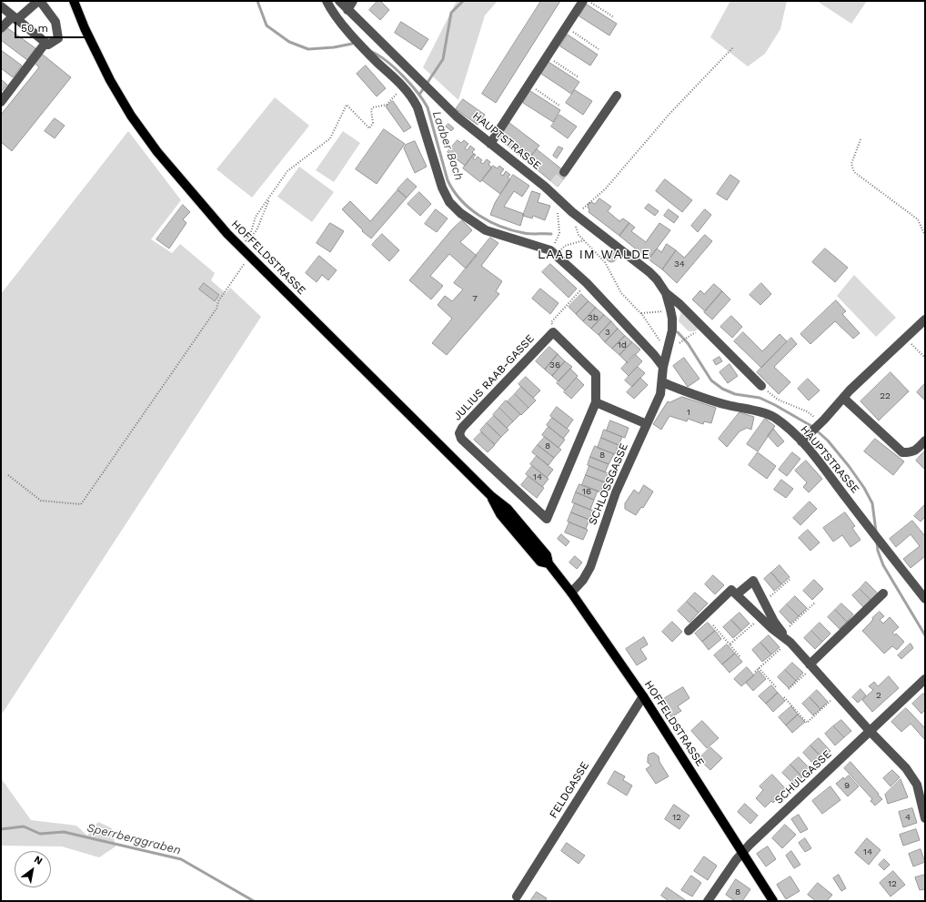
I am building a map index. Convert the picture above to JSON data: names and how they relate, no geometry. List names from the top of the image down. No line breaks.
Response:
{"streets":{"main road":["HOFFELDSTRASSE"],"street":["HAUPTSTRASSE","JULIUS RAAB-GASSE","SCHLOSSGASSE","SCHULGASSE","FELDGASSE"]},"crossings":[["HAUPTSTRASSE","SCHLOSSGASSE"],["HOFFELDSTRASSE","SCHLOSSGASSE"],["HOFFELDSTRASSE","SCHULGASSE"],["HOFFELDSTRASSE","FELDGASSE"]],"districts":["LAAB IM WALDE"],"water":["Laaber Bach","Sperrberggraben"],"house_numbers":["34","7","3b","3","1d","36","22","1","8","8","14","16","2","9","12","4","14","12","8"],"scale_bar":"50 m","north":"top right"}
